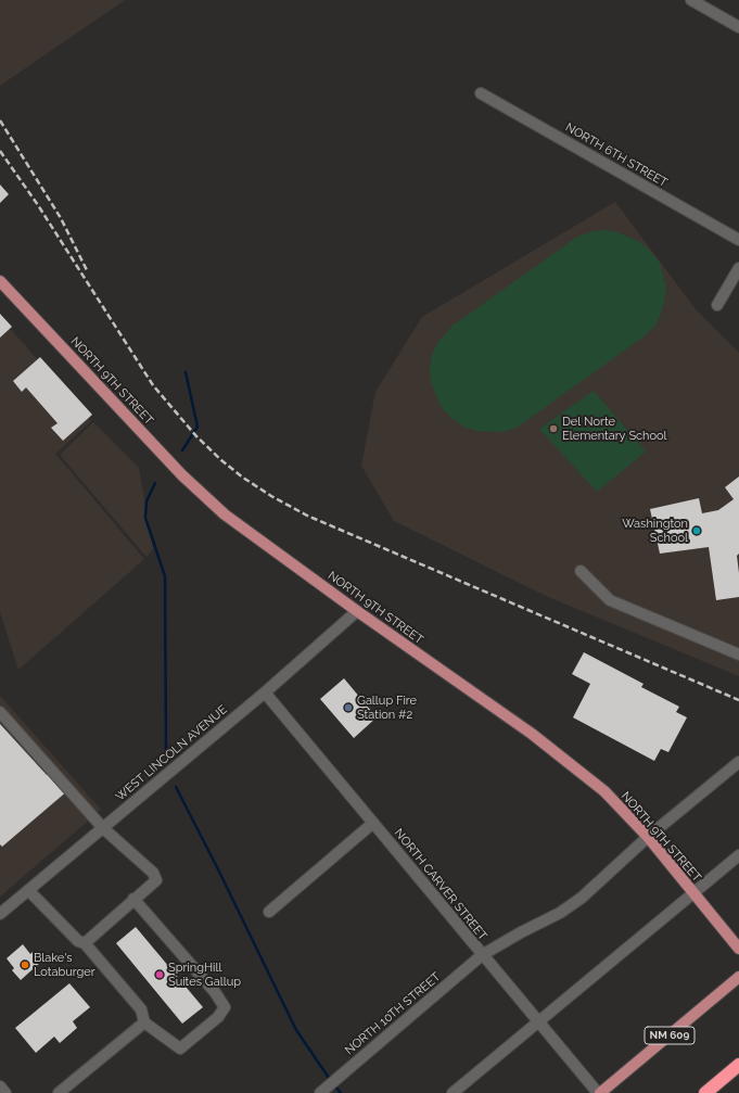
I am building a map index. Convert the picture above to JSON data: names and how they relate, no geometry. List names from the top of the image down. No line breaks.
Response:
{"streets":{"main road":["NORTH 9TH STREET","NM 609"],"street":["NORTH 6TH STREET","WEST LINCOLN AVENUE","NORTH CARVER STREET","NORTH 10TH STREET"]},"crossings":[["NORTH 9TH STREET","WEST LINCOLN AVENUE"],["NORTH 9TH STREET","NORTH 10TH STREET"],["WEST LINCOLN AVENUE","NORTH CARVER STREET"],["NORTH CARVER STREET","NORTH 10TH STREET"],["NORTH CARVER STREET","NM 609"]],"places":["Del Norte Elementary School","Washington School","Gallup Fire Station #2","Blake's Lotaburger","SpringHill Suites Gallup"]}
